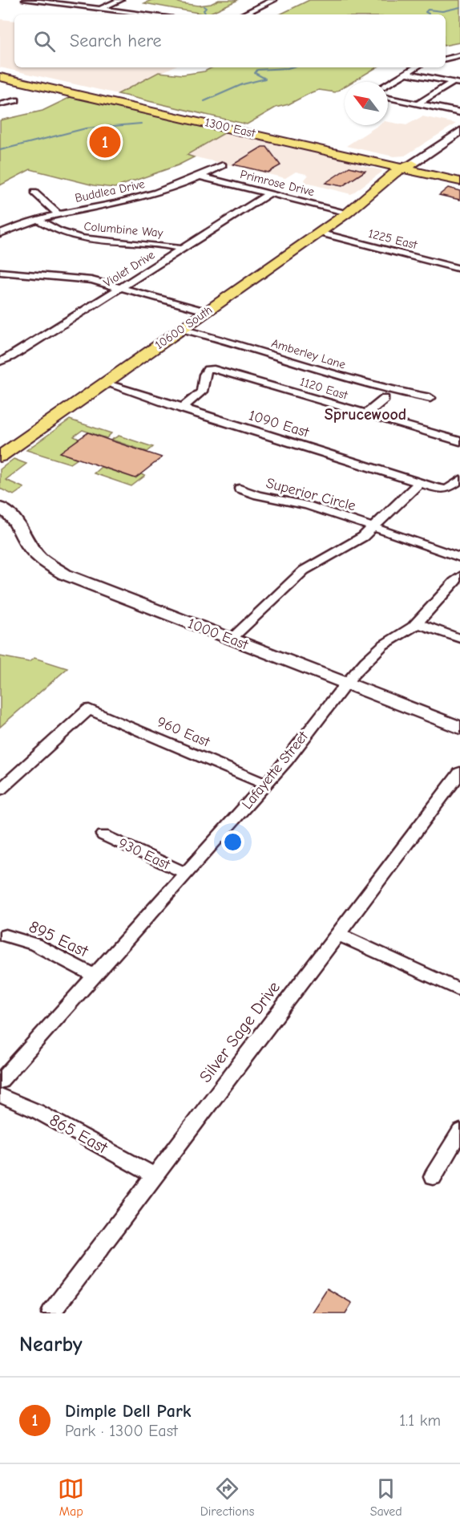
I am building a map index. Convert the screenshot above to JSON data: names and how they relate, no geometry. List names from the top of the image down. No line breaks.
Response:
{"streets":{"main road":["1300 East","10600 South"],"street":["Primrose Drive","Buddlea Drive","Columbine Way","1225 East","Violet Drive","Amberley Lane","1120 East","1090 East","Superior Circle","1000 East","960 East","Lafayette Street","930 East","895 East","Silver Sage Drive","865 East"]},"crossings":[["1300 East","10600 South"],["Primrose Drive","Buddlea Drive"],["Primrose Drive","Violet Drive"],["Primrose Drive","10600 South"],["Buddlea Drive","Columbine Way"],["Columbine Way","Violet Drive"],["1225 East","10600 South"],["10600 South","Amberley Lane"],["10600 South","1090 East"],["1120 East","1090 East"],["1000 East","Lafayette Street"],["960 East","Lafayette Street"],["Lafayette Street","930 East"],["Lafayette Street","895 East"],["Silver Sage Drive","865 East"]],"districts":["Sprucewood"],"north":"top left","page":{"search":"Search here","pins":"1","heading":"Nearby","list":[{"mark":"1","name":"Dimple Dell Park","note":"Park · 1300 East","value":"1.1 km"}],"nav":["Map","Directions","Saved"]}}
